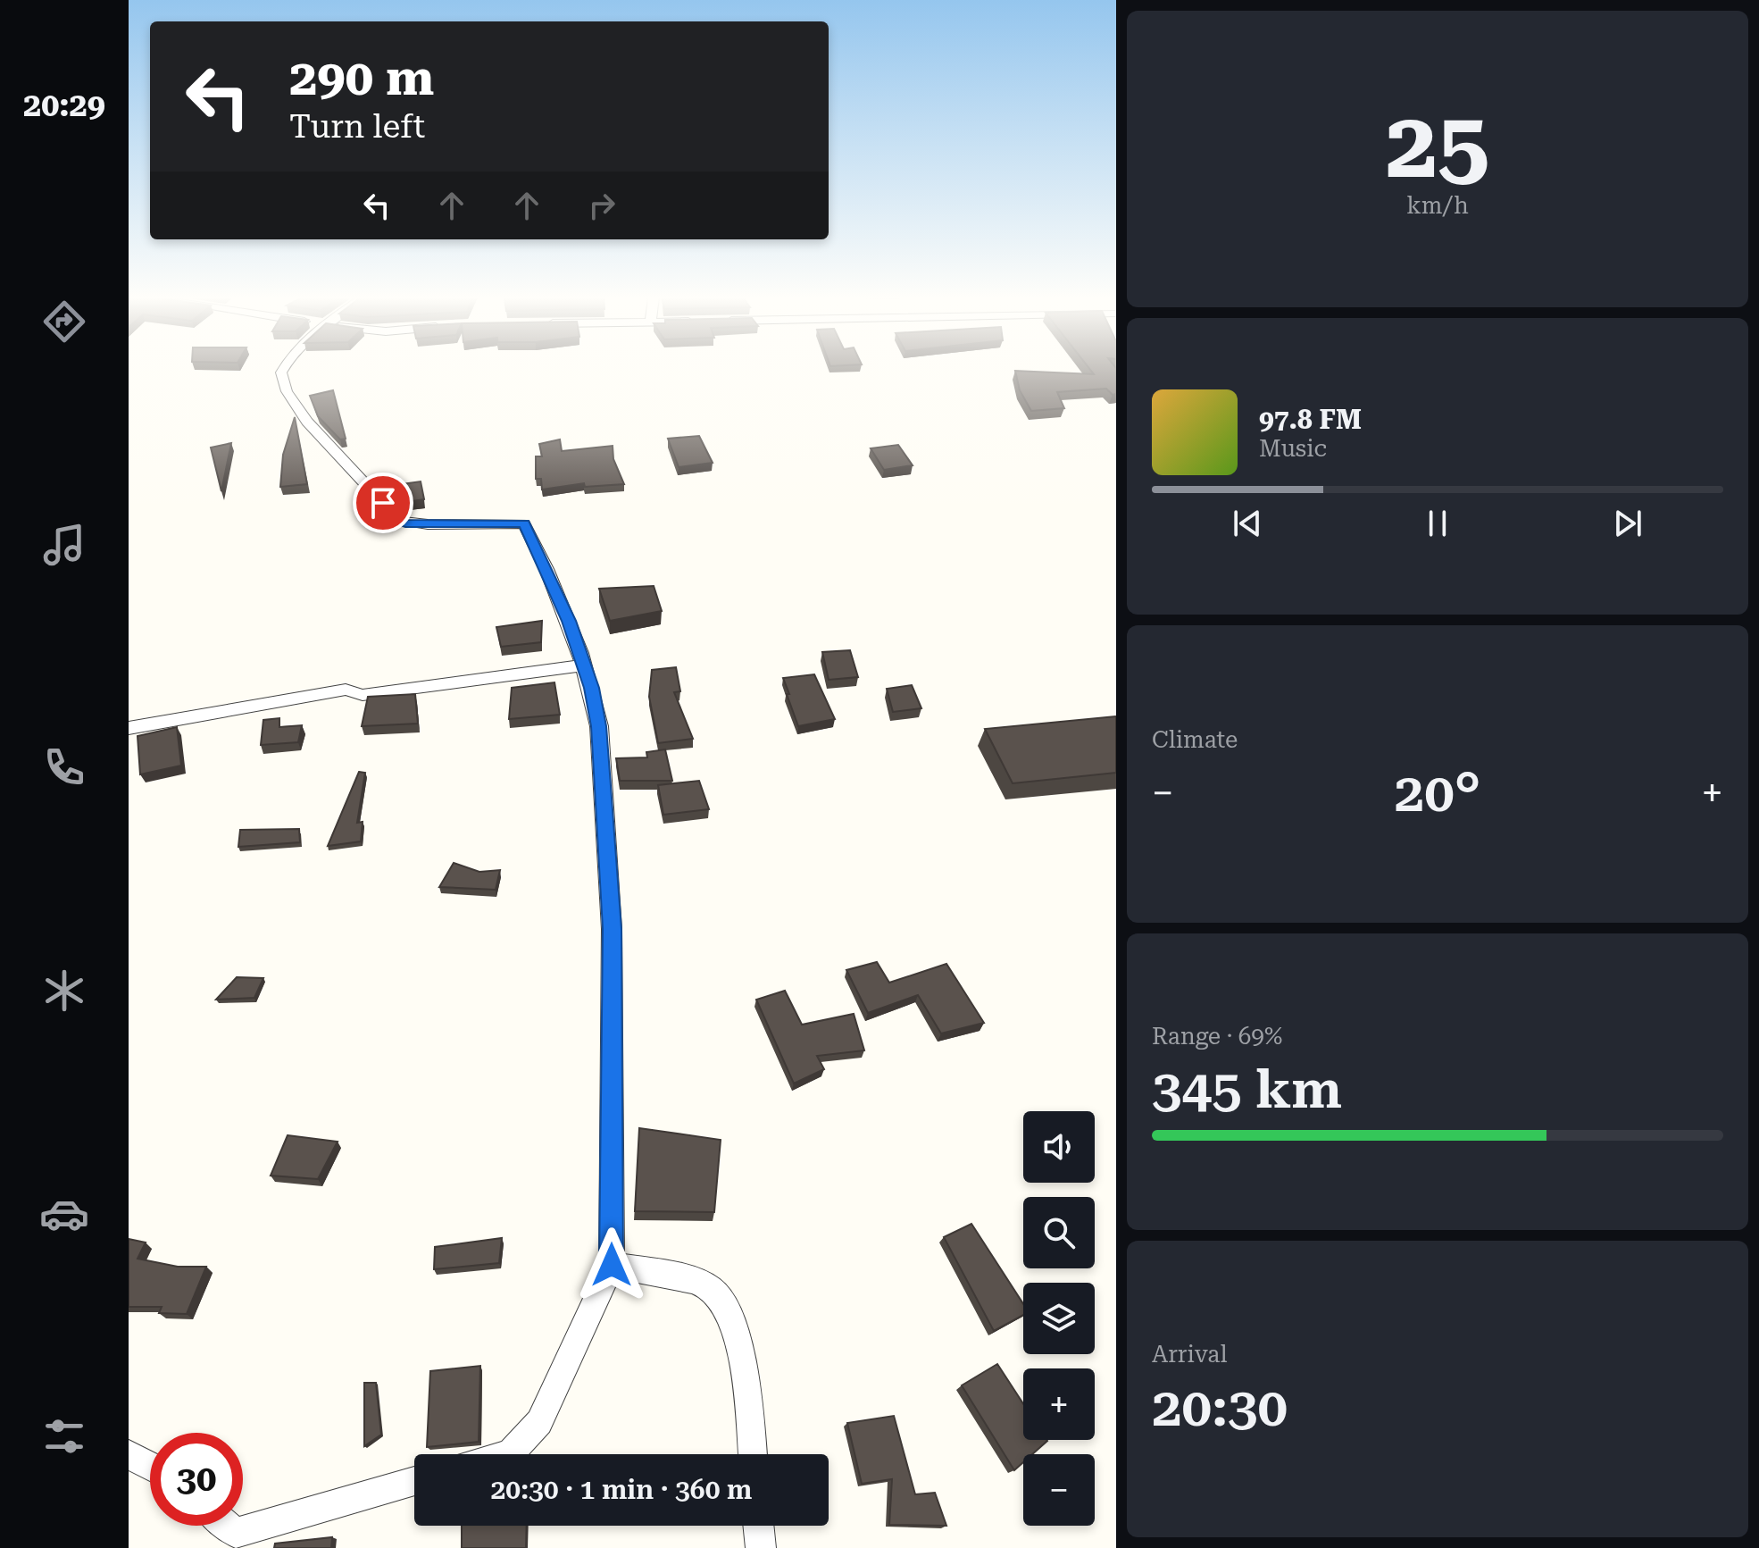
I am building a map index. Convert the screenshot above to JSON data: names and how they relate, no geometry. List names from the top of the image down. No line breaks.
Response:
{"page":{"tabs":"20:29","tile":[["25","km/h"],"Climate",["Range · 69%","345 km"],["Arrival","20:30"]],"turn":["290 m","Turn left"],"song":["97.8 FM","Music"],"heat":["−","20°","+"],"map_buttons":["+","−"],"limit":"30","trip":"20:30 · 1 min · 360 m"}}
